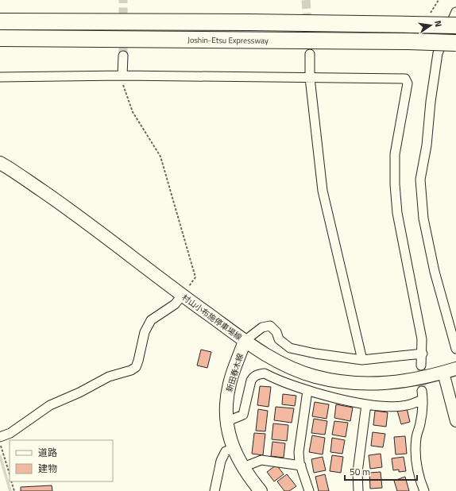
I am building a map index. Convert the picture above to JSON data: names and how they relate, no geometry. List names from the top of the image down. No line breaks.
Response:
{"streets":{"highway":["Joshin-Etsu Expressway"],"main road":["村山小布施停車場線","新田春木線"]},"crossings":[["村山小布施停車場線","新田春木線"]],"legend":["道路","建物"],"scale_bar":"50 m","north":"right"}
